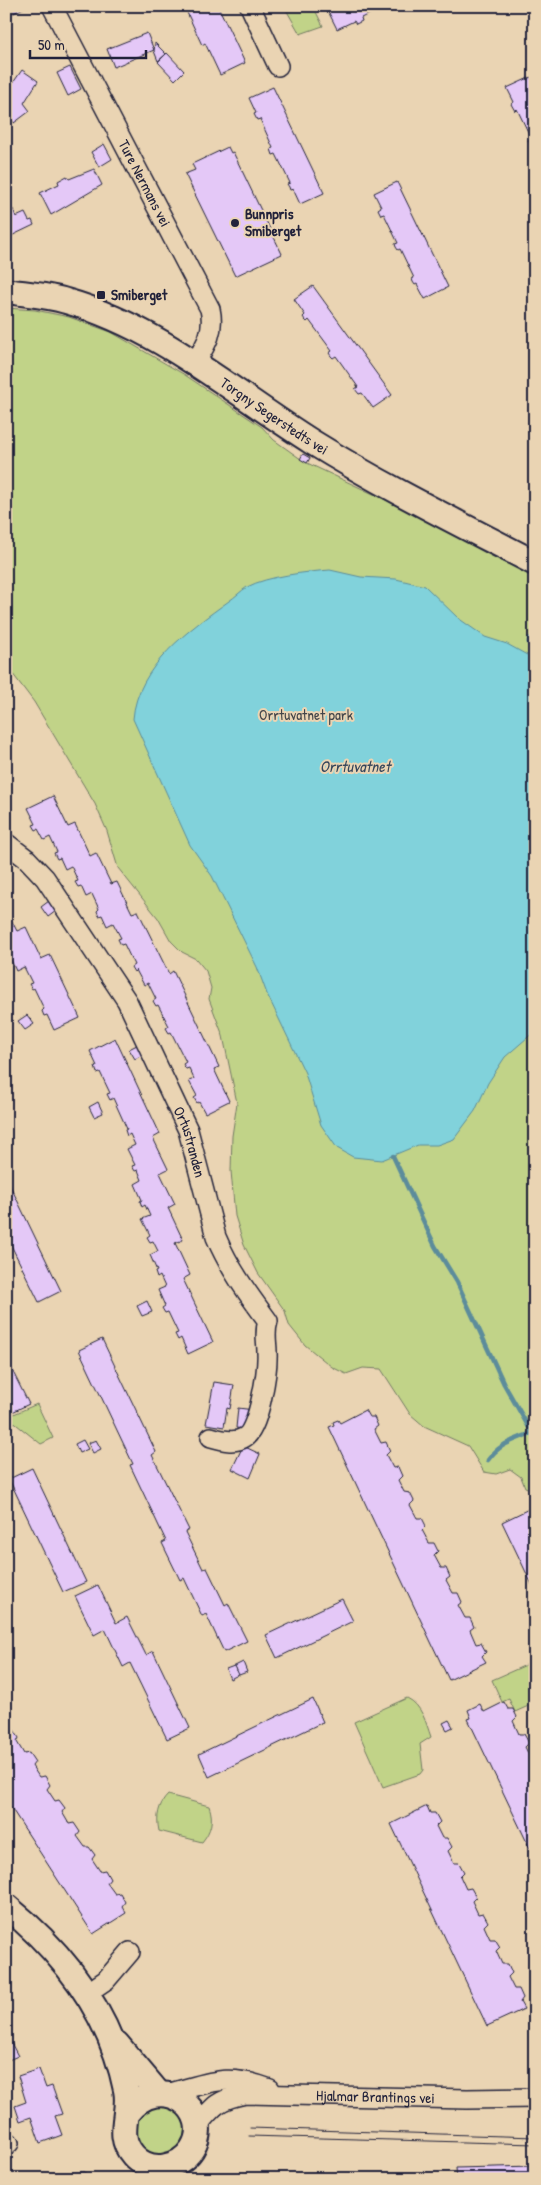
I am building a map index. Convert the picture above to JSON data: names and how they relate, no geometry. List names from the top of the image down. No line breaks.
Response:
{"streets":{"main road":["Torgny Segerstedts vei"],"street":["Ture Nermans vei","Ortustranden","Hjalmar Brantings vei"]},"crossings":[["Ture Nermans vei","Torgny Segerstedts vei"]],"water":["Orrtuvatnet"],"parks":["Orrtuvatnet park"],"places":{"other":["Bunnpris Smiberget"],"transit":["Smiberget"]},"scale_bar":"50 m"}
